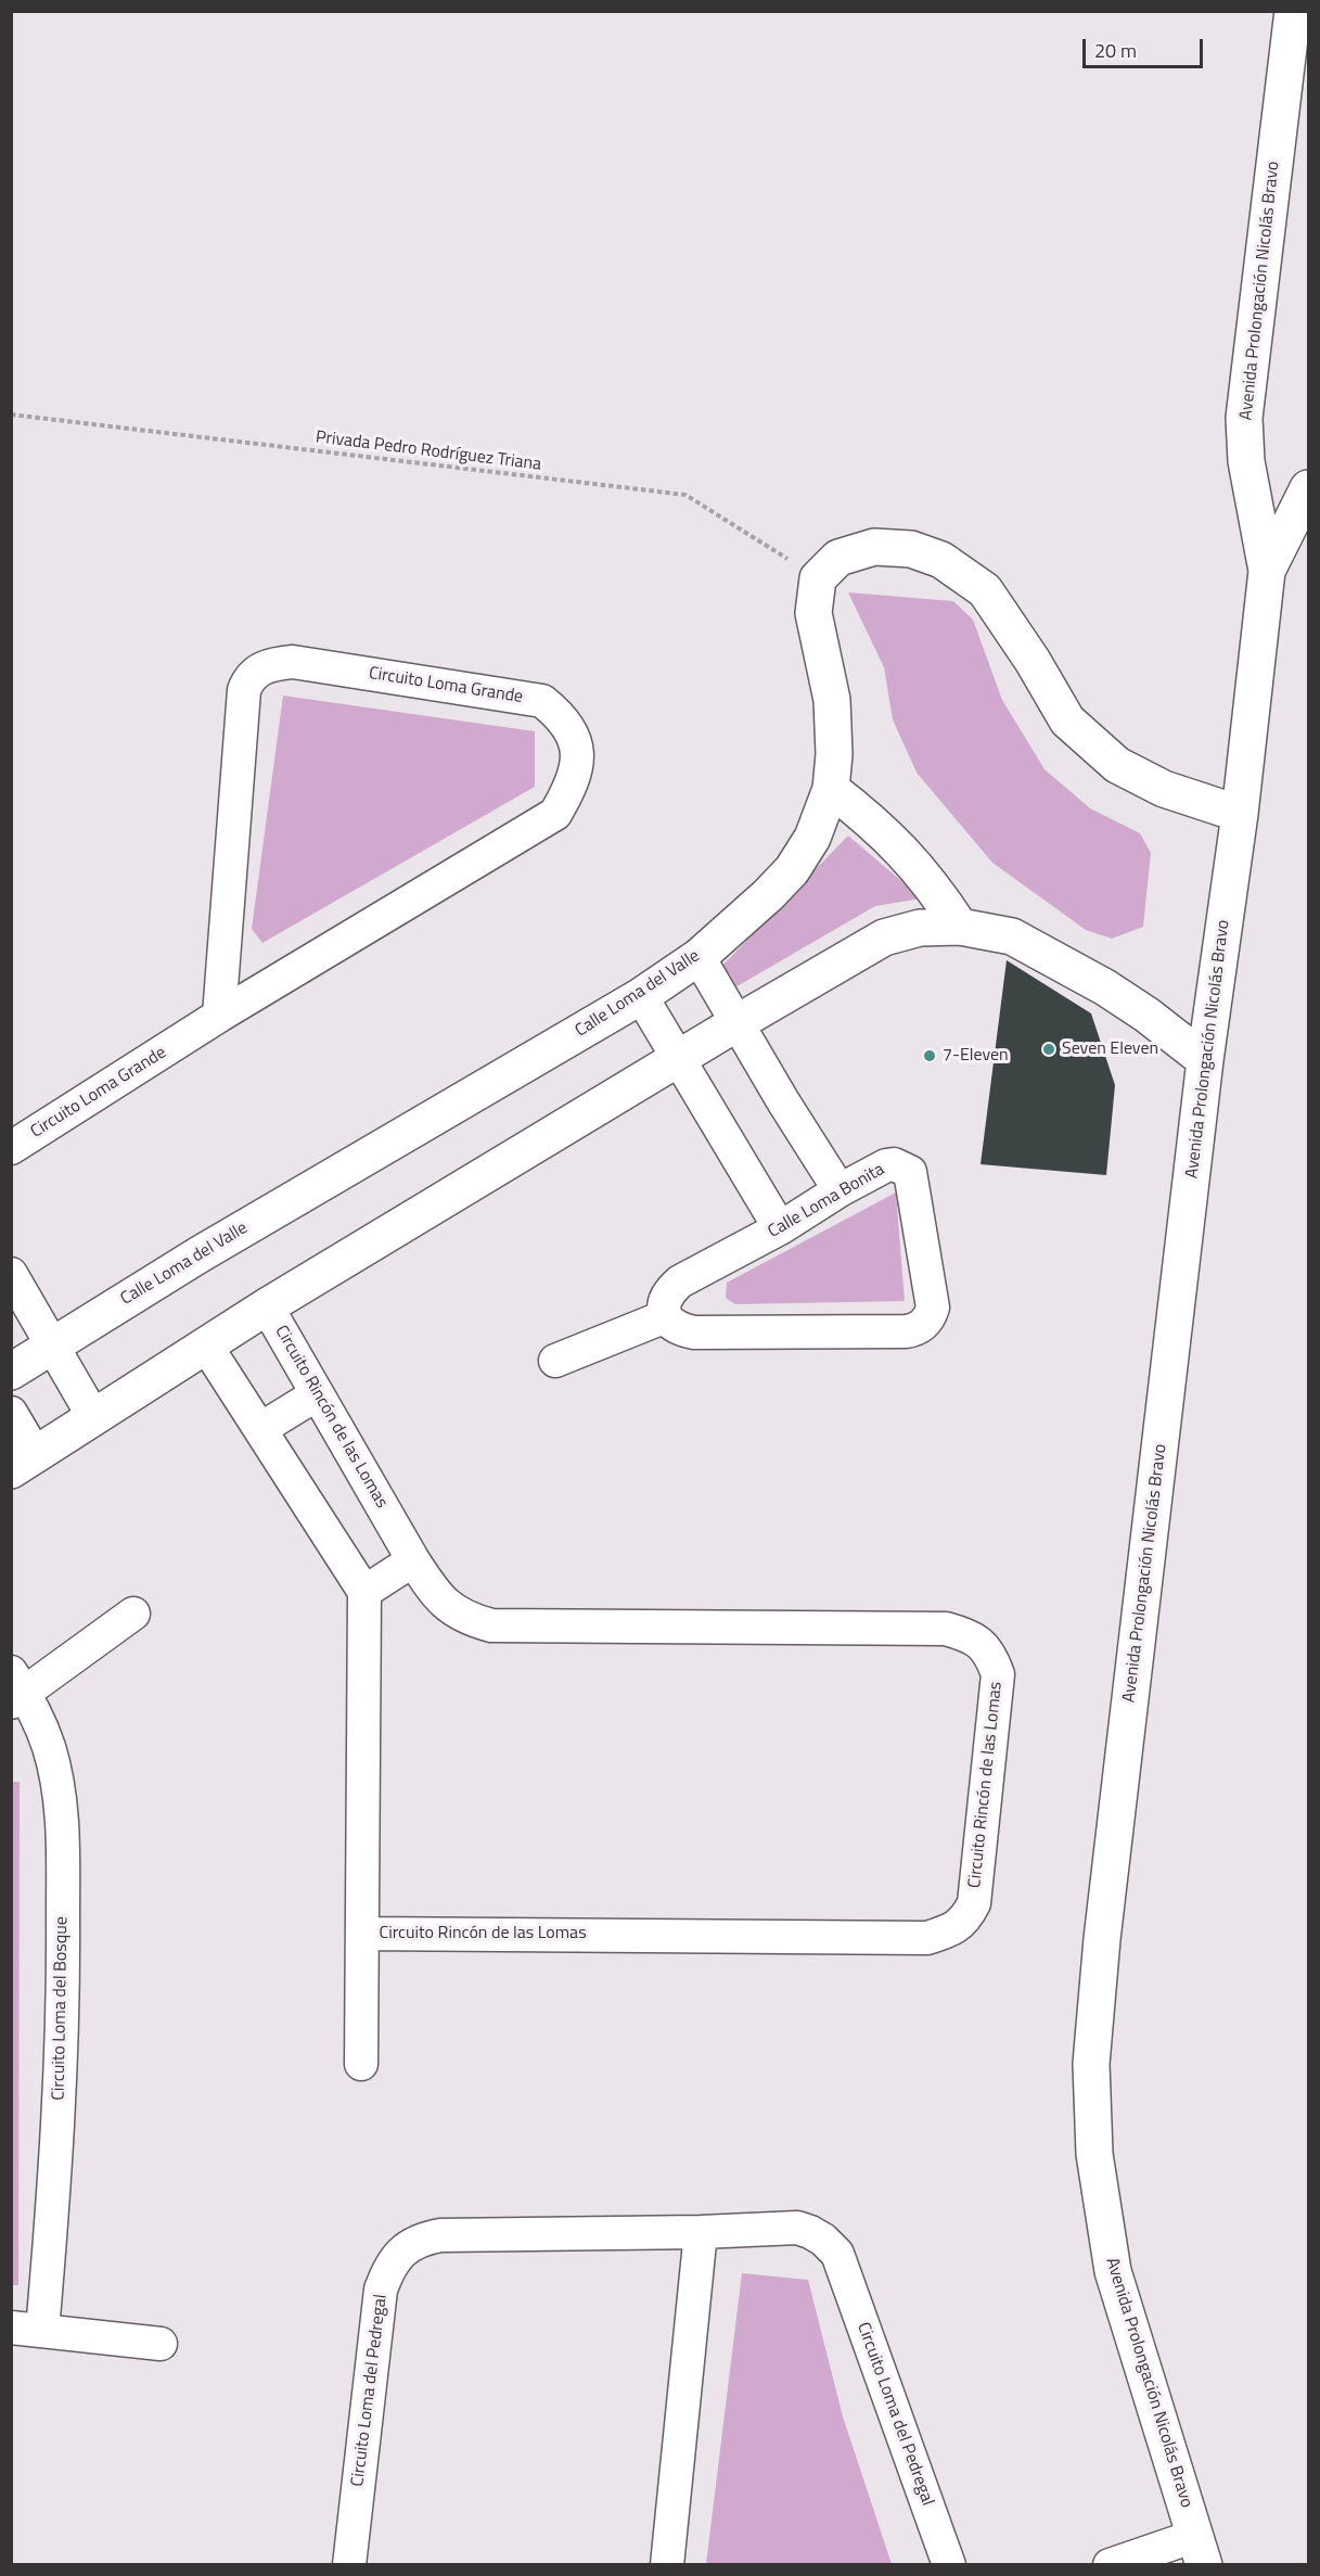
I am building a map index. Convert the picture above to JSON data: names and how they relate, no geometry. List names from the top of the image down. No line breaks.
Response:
{"streets":{"street":["Avenida Prolongación Nicolás Bravo","Circuito Loma Grande","Calle Loma del Valle","Calle Loma Bonita","Circuito Rincón de las Lomas","Circuito Loma del Bosque","Circuito Loma del Pedregal"],"path":["Privada Pedro Rodríguez Triana"]},"crossings":[["Privada Pedro Rodríguez Triana","Calle Loma del Valle"]],"places":["Seven Eleven","7-Eleven"],"scale_bar":"20 m"}
